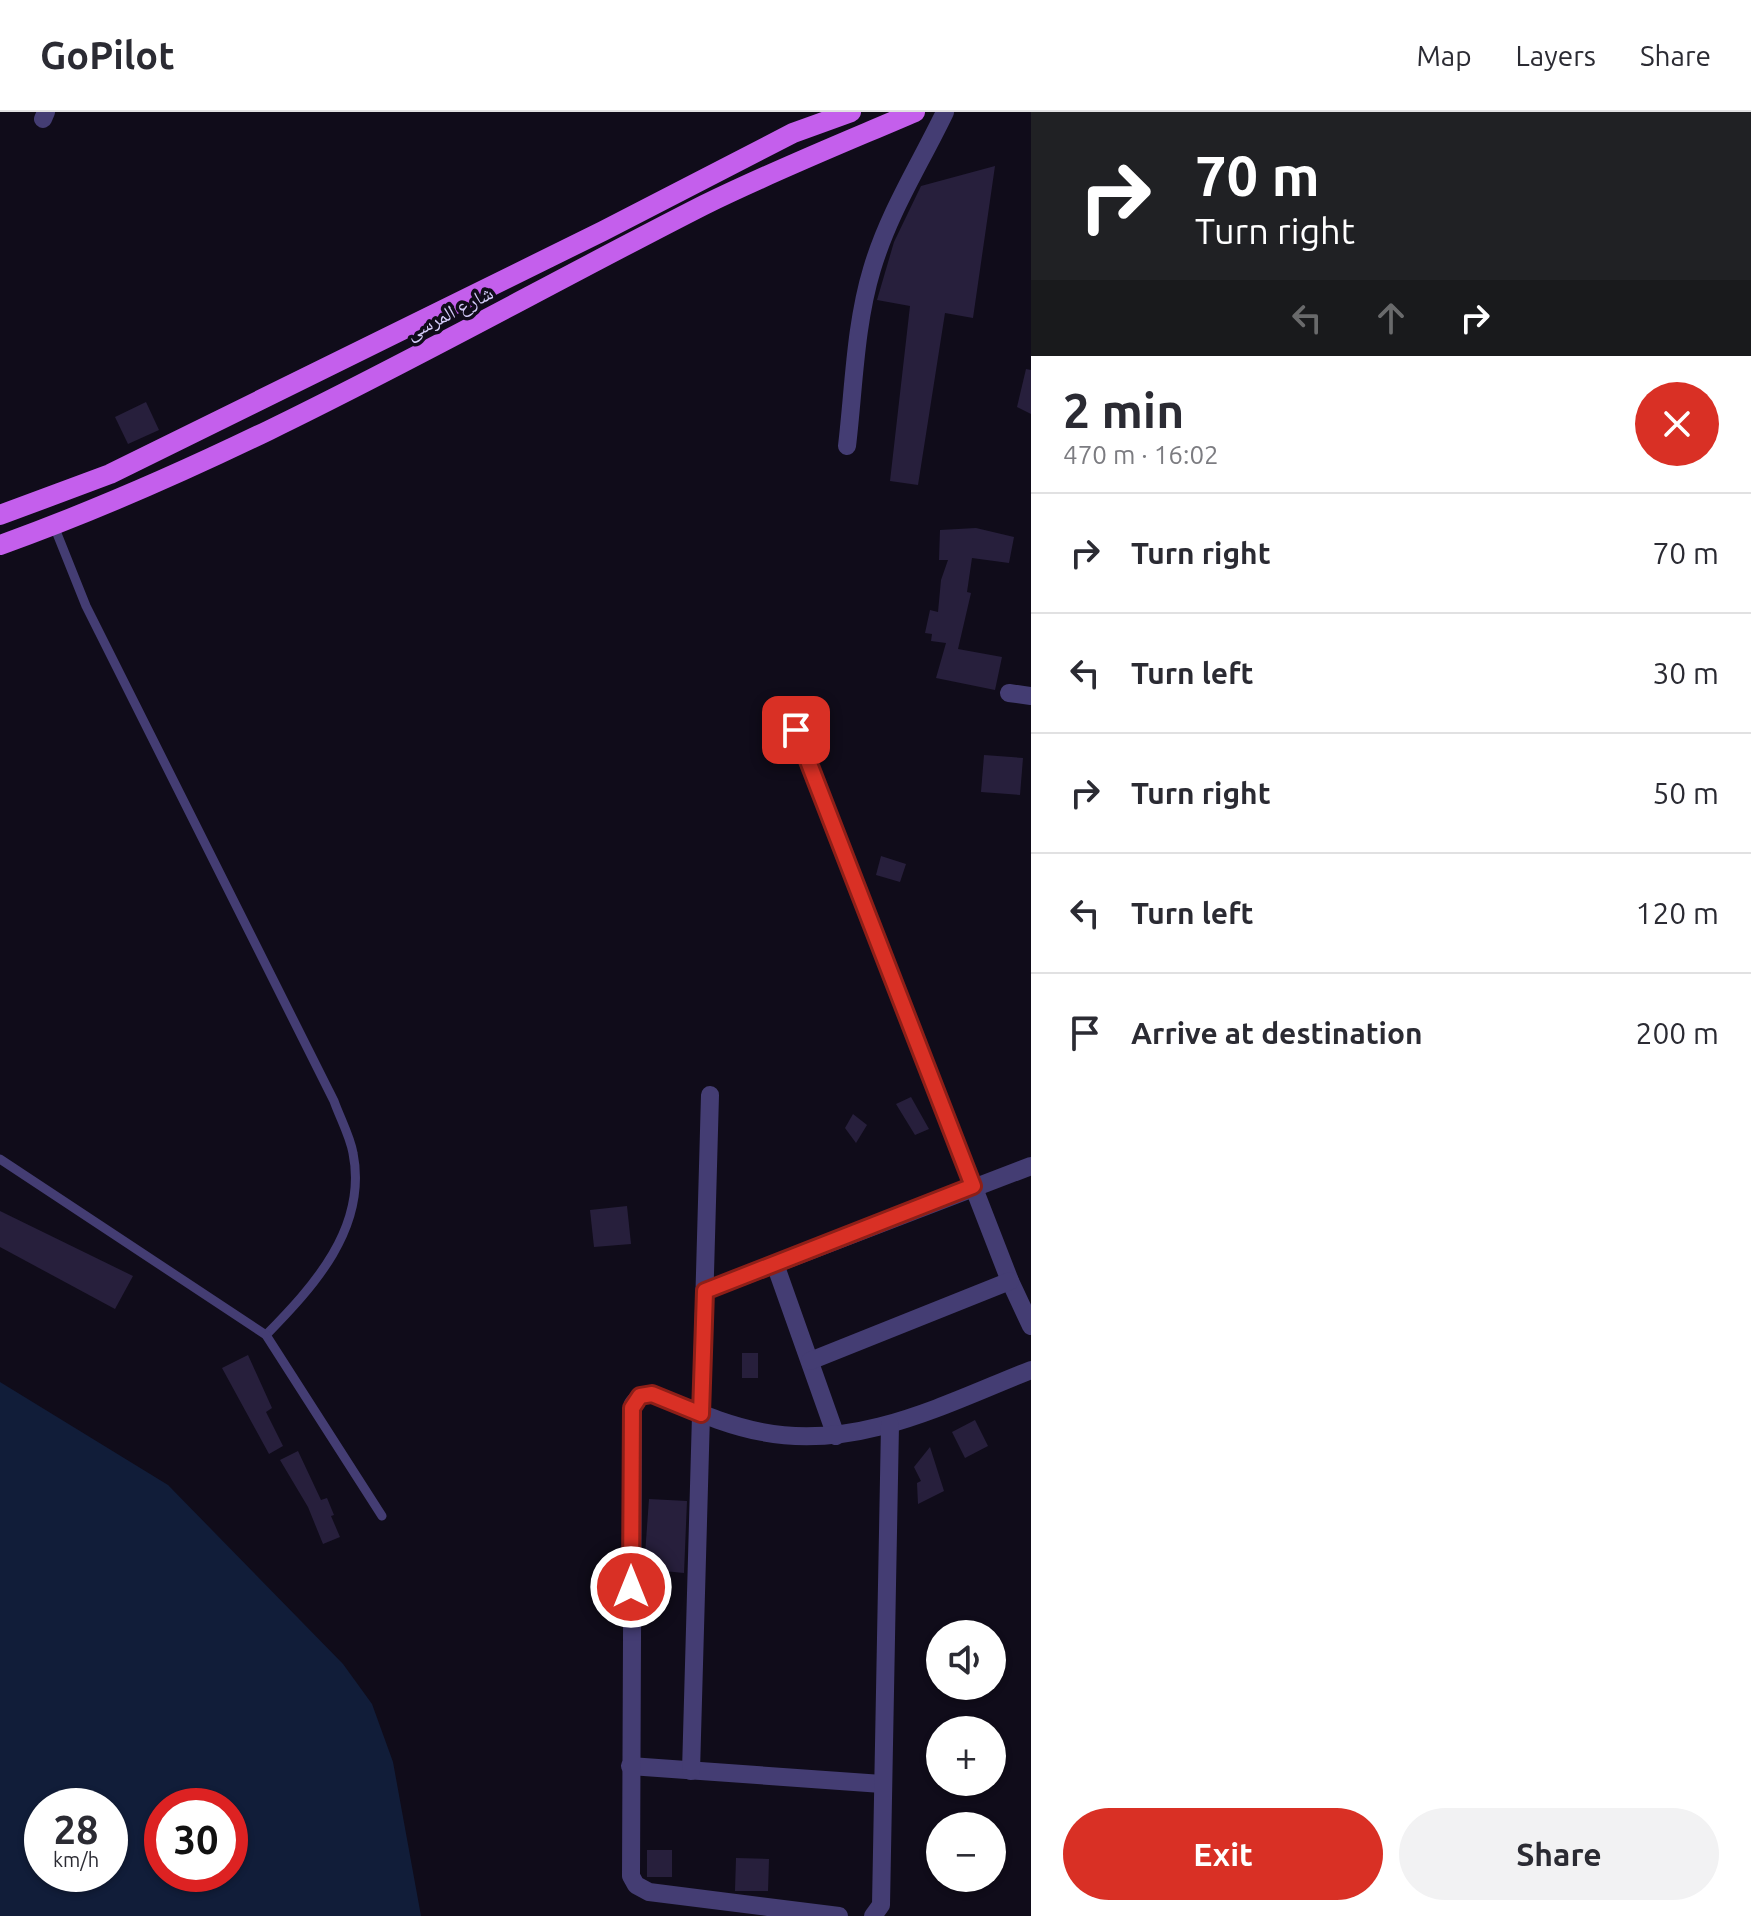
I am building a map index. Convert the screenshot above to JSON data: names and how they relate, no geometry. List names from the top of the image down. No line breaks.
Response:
{"streets":{"main road":["شارع المرسى"]},"page":{"header":"GoPilot","nav":["Map","Layers","Share"],"turn":["70 m","Turn right"],"heading":["2 min","470 m · 16:02"],"list":[{"name":"Turn right","value":"70 m"},{"name":"Turn left","value":"30 m"},{"name":"Turn right","value":"50 m"},{"name":"Turn left","value":"120 m"},{"name":"Arrive at destination","value":"200 m"}],"map_buttons":["+","−"],"speed":"28 km/h","limit":"30","buttons":["Exit","Share"]}}
